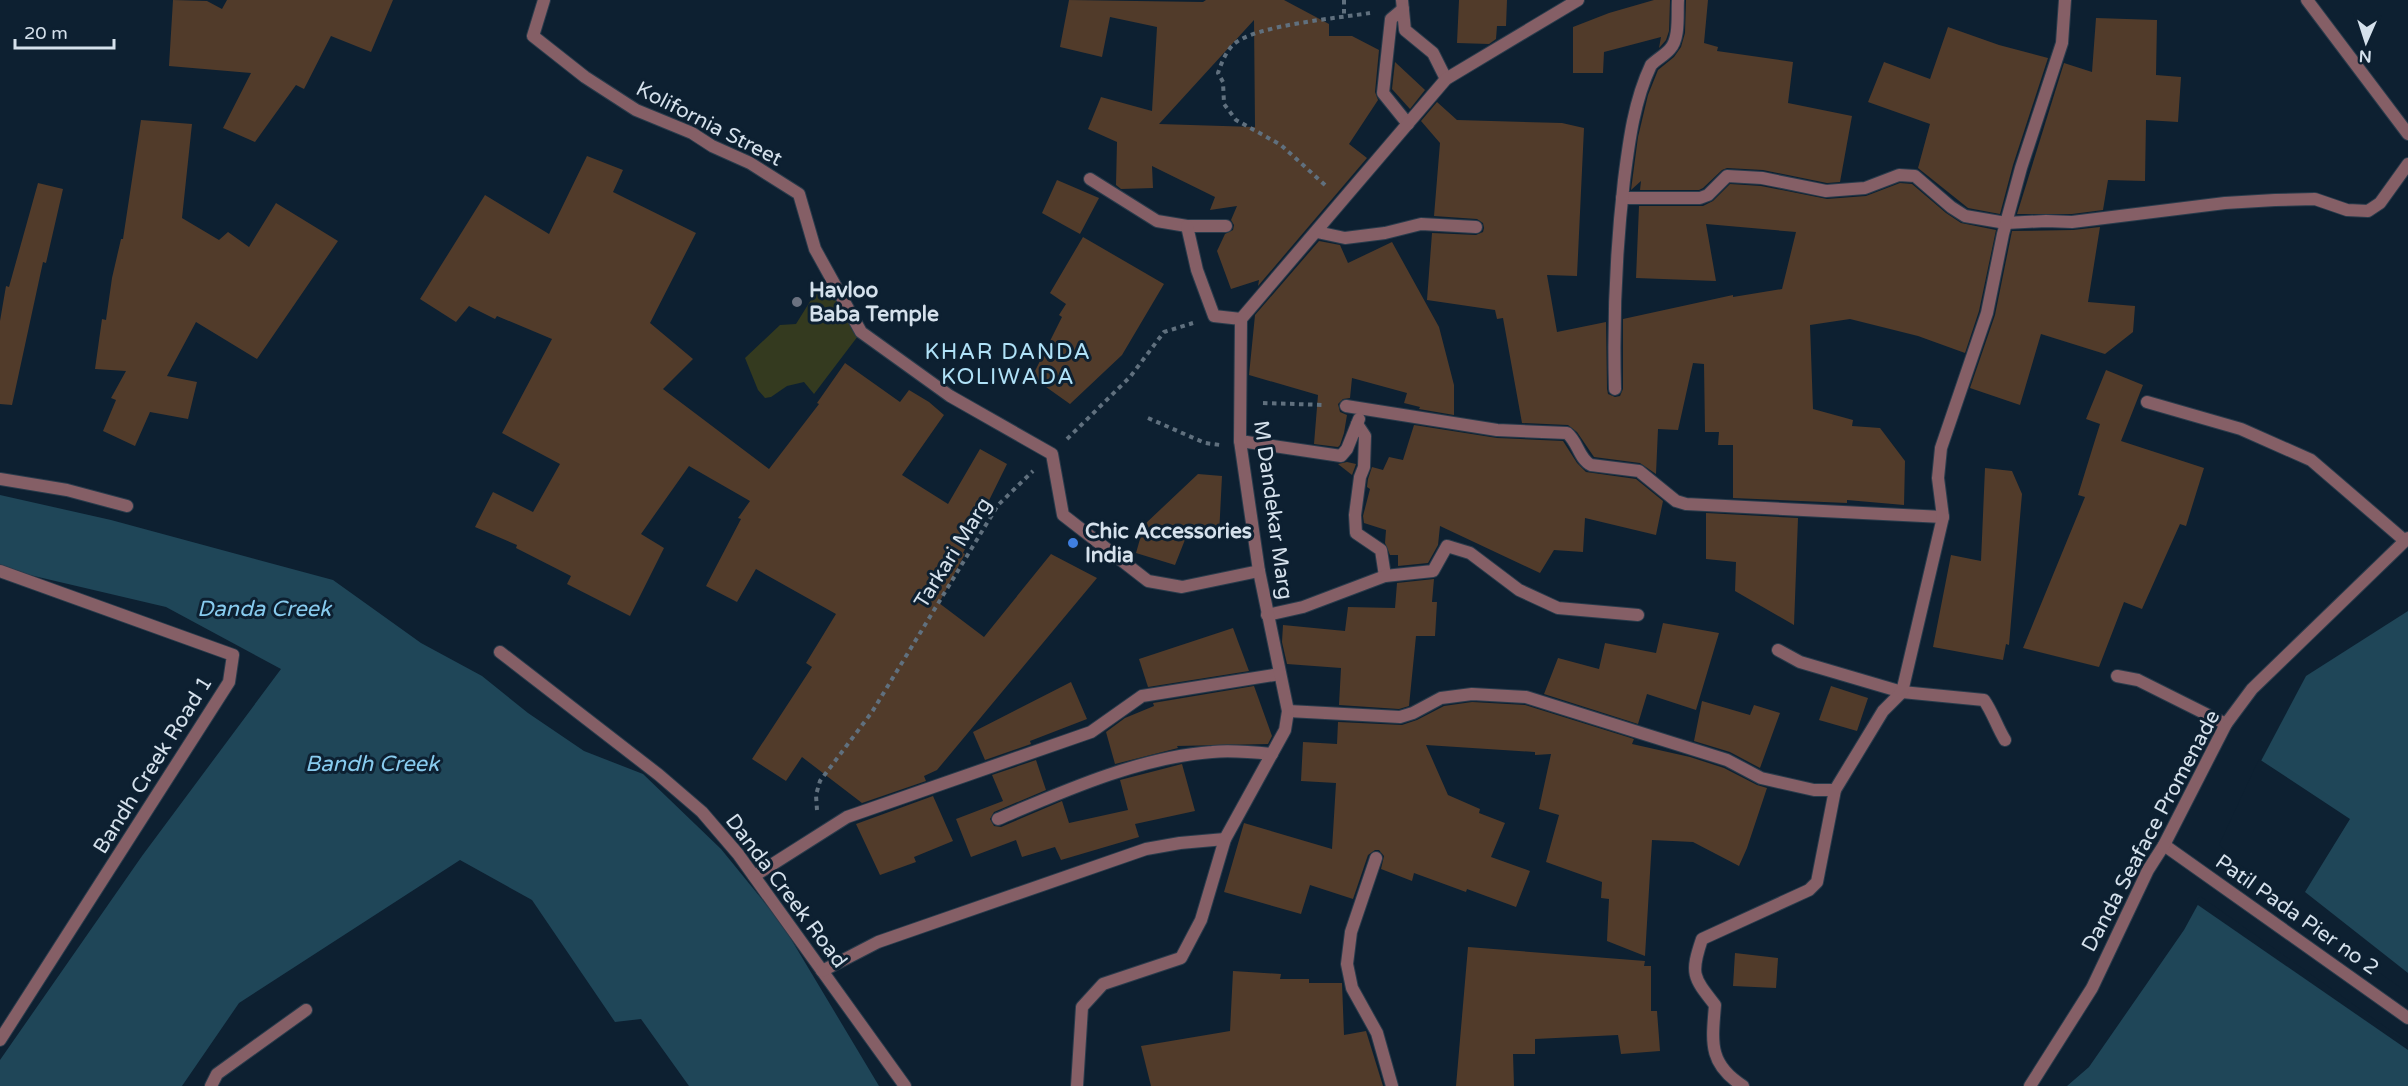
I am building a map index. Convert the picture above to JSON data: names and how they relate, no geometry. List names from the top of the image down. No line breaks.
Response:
{"streets":{"street":["Kolifornia Street","M Dandekar Marg","Bandh Creek Road 1","Danda Seaface Promenade","Danda Creek Road","Patil Pada Pier no 2"],"path":["Tarkari Marg"]},"crossings":[["Kolifornia Street","Tarkari Marg"],["Danda Seaface Promenade","Patil Pada Pier no 2"]],"districts":["KHAR DANDA KOLIWADA"],"water":["Danda Creek","Bandh Creek"],"places":["Havloo Baba Temple","Chic Accessories India"],"scale_bar":"20 m","north":"bottom"}
